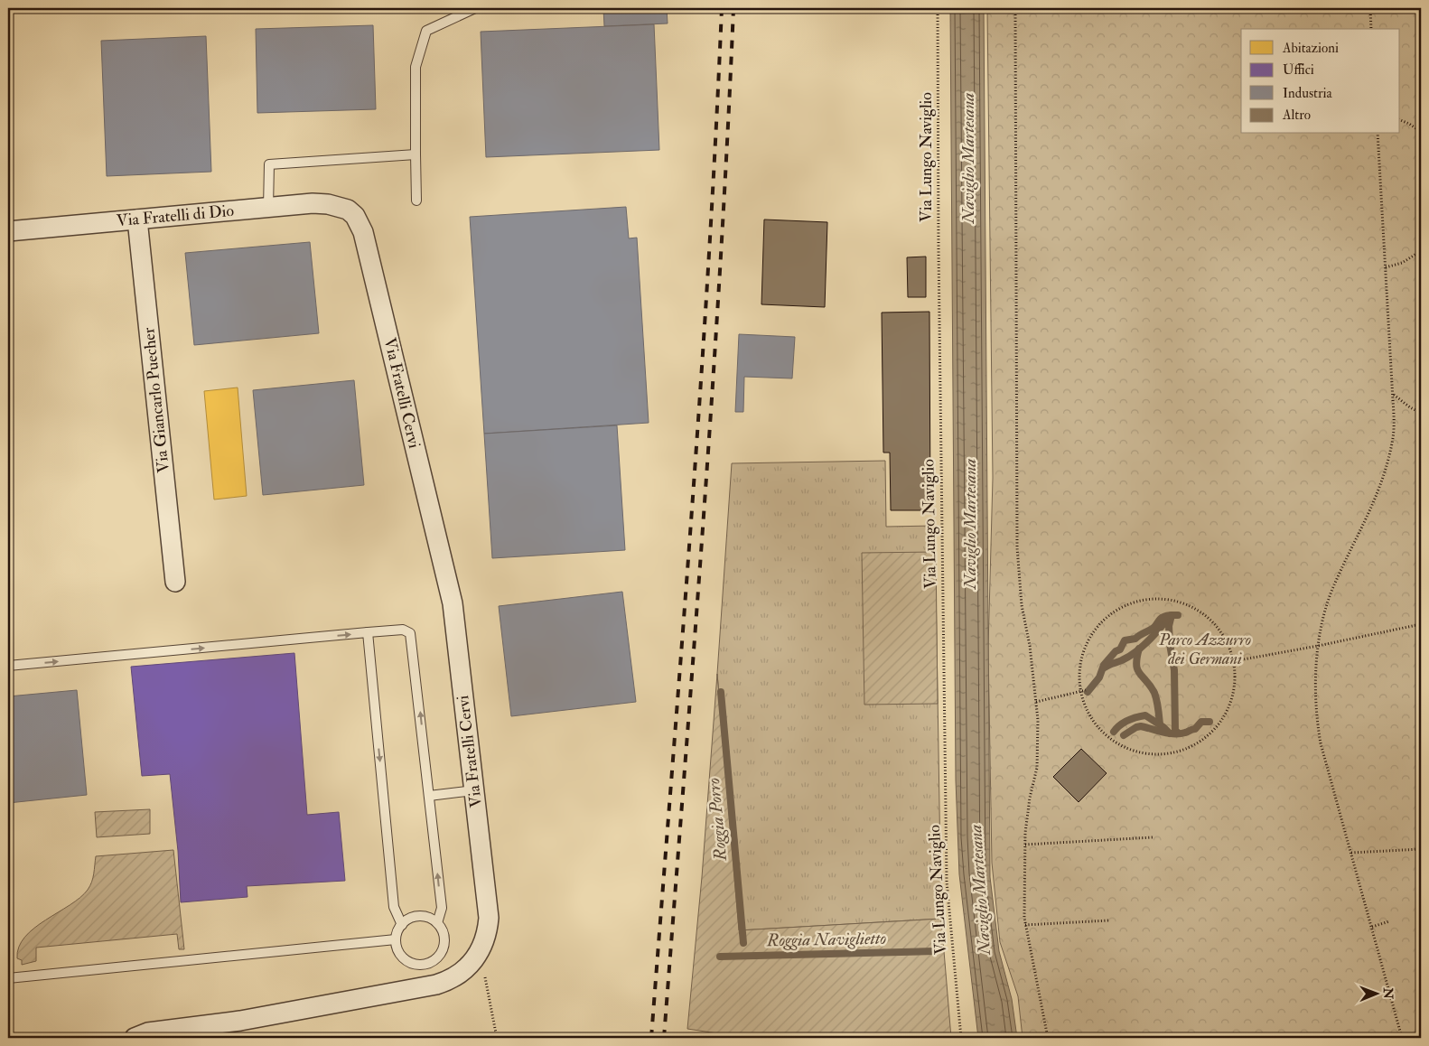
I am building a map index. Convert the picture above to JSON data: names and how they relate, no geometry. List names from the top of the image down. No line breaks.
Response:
{"streets":{"street":["Via Fratelli di Dio","Via Fratelli Cervi","Via Giancarlo Puecher"],"path":["Via Lungo Naviglio"]},"crossings":[["Via Fratelli di Dio","Via Fratelli Cervi"],["Via Fratelli di Dio","Via Giancarlo Puecher"]],"water":["Naviglio Martesana","Roggia Porro","Roggia Naviglietto"],"parks":["Parco Azzurro dei Germani"],"legend":["Abitazioni","Uffici","Industria","Altro"],"north":"right"}
